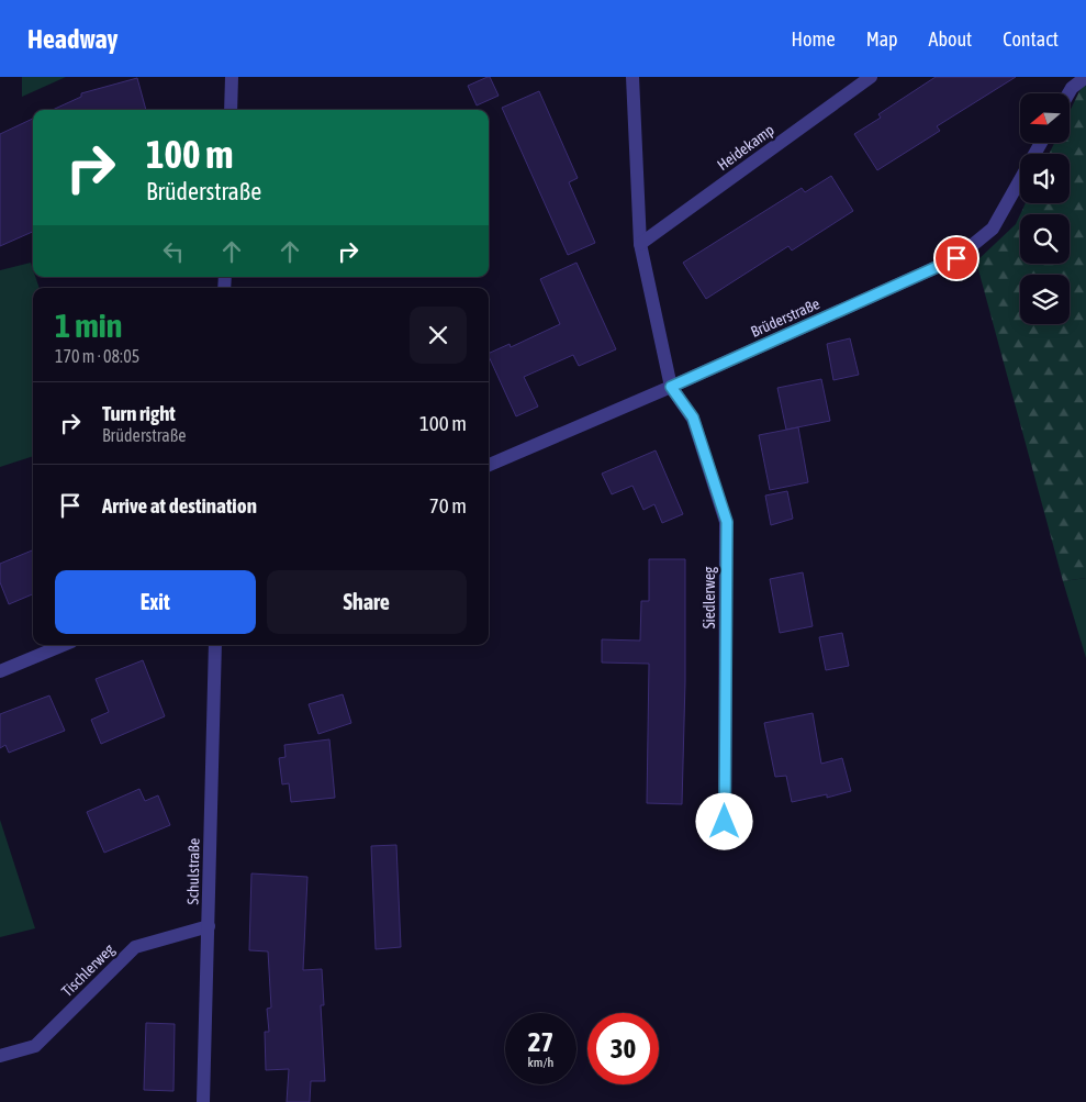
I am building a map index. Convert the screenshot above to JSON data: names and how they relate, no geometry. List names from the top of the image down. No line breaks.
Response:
{"streets":{"street":["Heidekamp","Brüderstraße","Siedlerweg","Schulstraße","Tischlerweg"]},"crossings":[["Brüderstraße","Siedlerweg"],["Schulstraße","Tischlerweg"]],"north":"left","page":{"header":"Headway","nav":["Home","Map","About","Contact"],"turn":["100 m","Brüderstraße"],"heading":["1 min","170 m · 08:05"],"list":[{"name":"Turn right","note":"Brüderstraße","value":"100 m"},{"name":"Arrive at destination","value":"70 m"}],"buttons":["Exit","Share"],"speed":"27 km/h","limit":"30"}}
